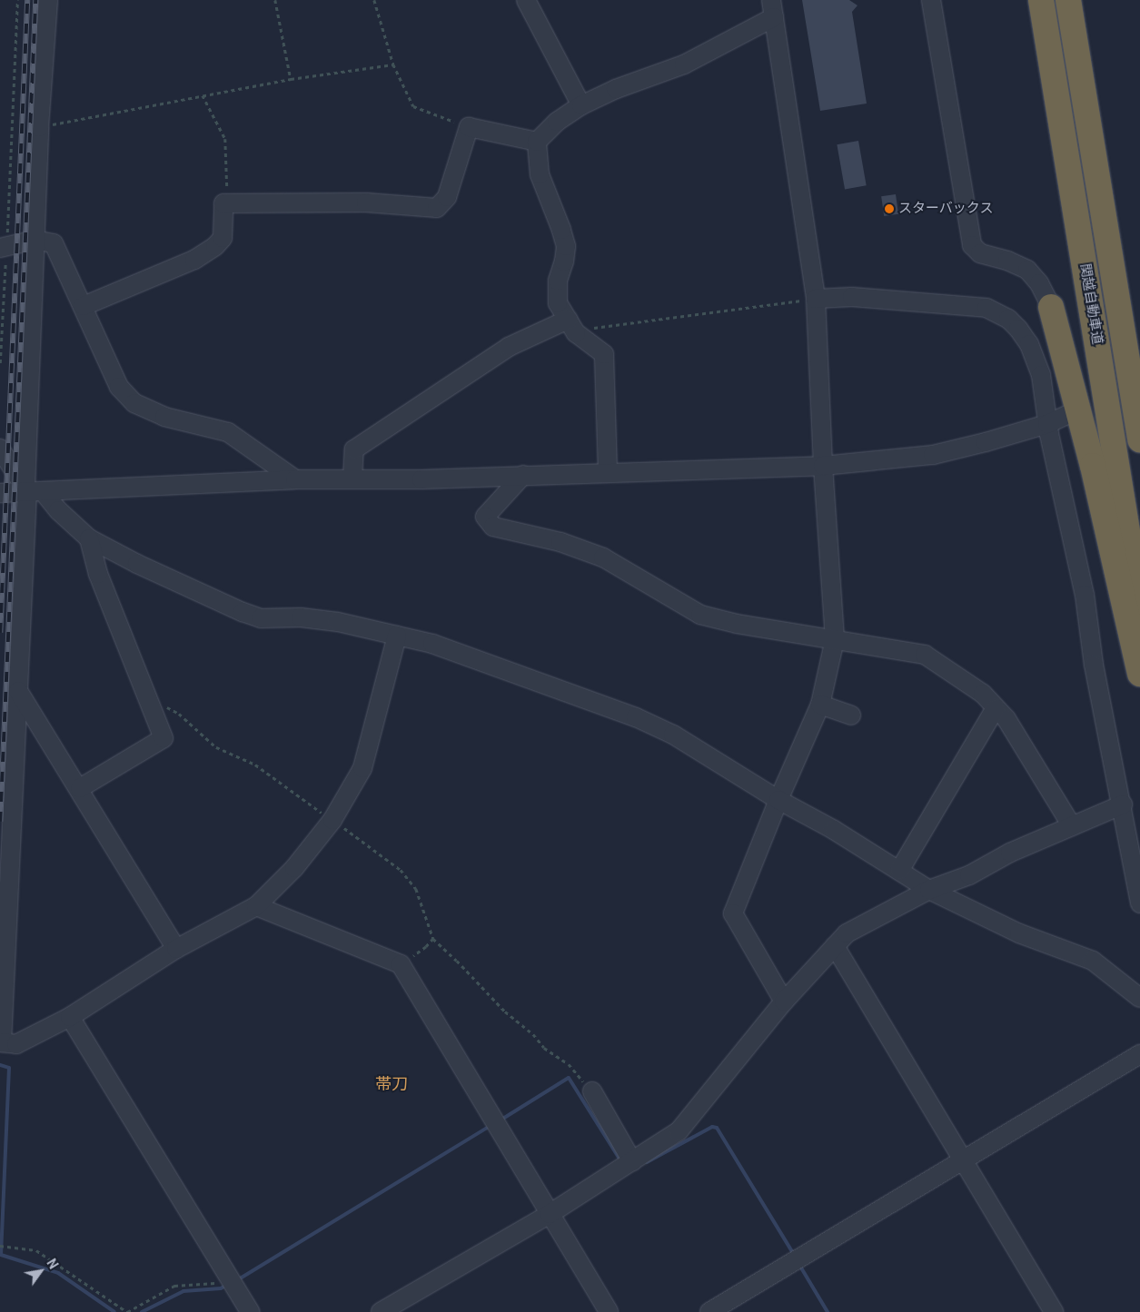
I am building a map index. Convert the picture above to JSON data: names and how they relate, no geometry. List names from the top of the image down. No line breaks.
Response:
{"streets":{"highway":["関越自動車道"]},"districts":["帯刀"],"places":["スターバックス"],"north":"top right"}
